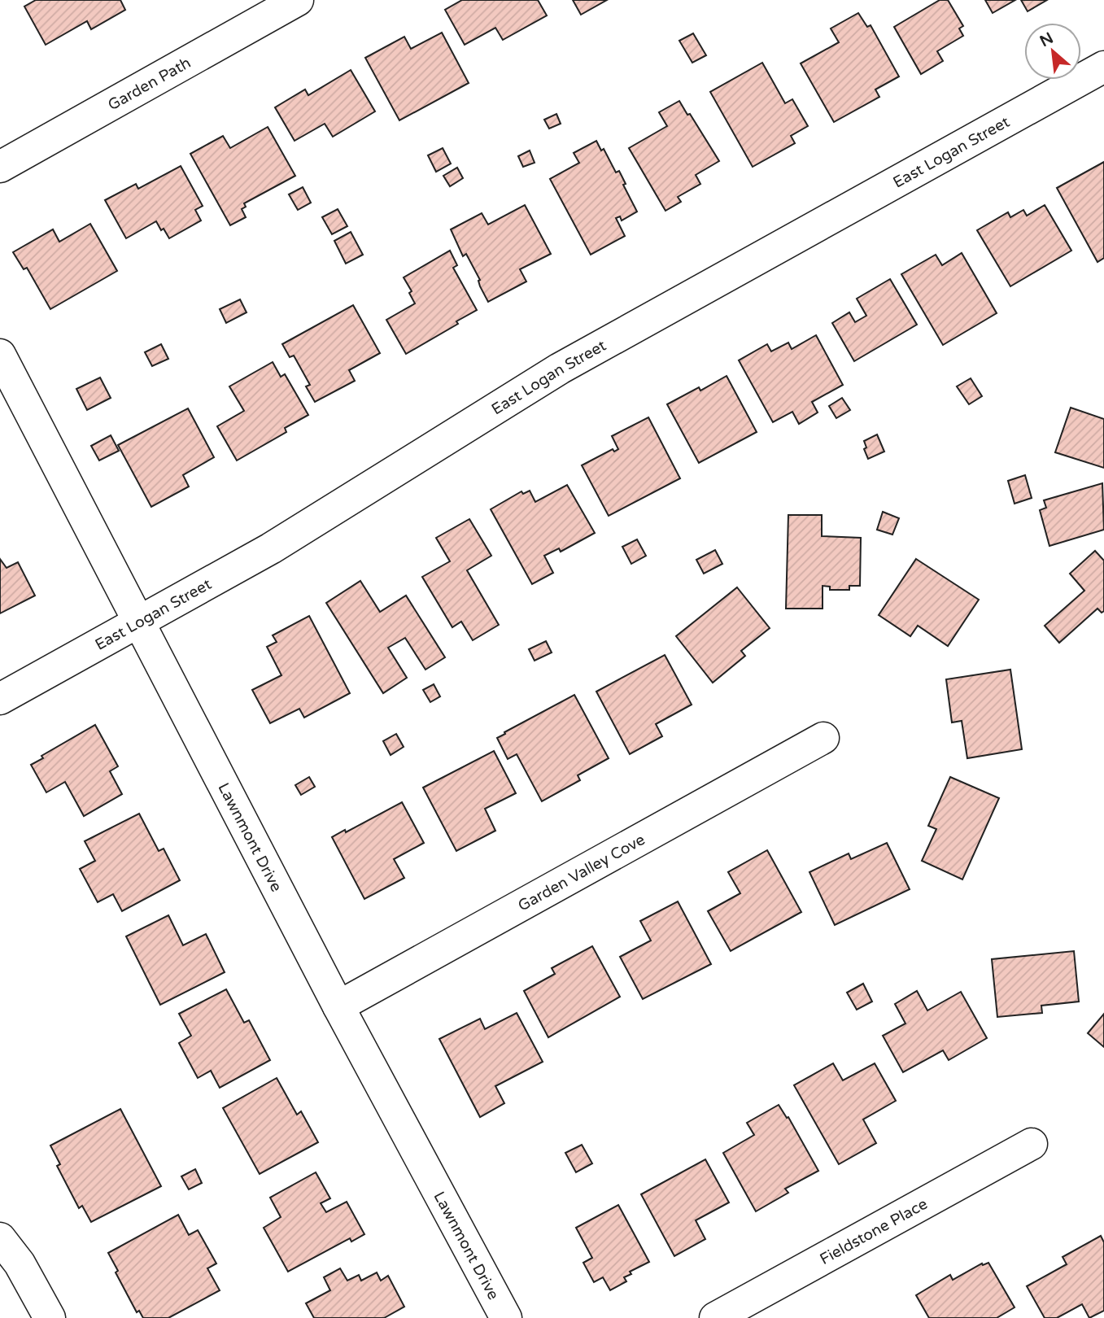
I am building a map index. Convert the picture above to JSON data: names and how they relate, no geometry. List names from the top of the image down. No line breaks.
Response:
{"streets":{"street":["Garden Path","East Logan Street","Lawnmont Drive","Garden Valley Cove","Fieldstone Place"]},"crossings":[["East Logan Street","Lawnmont Drive"],["Lawnmont Drive","Garden Valley Cove"]],"north":"top left"}
